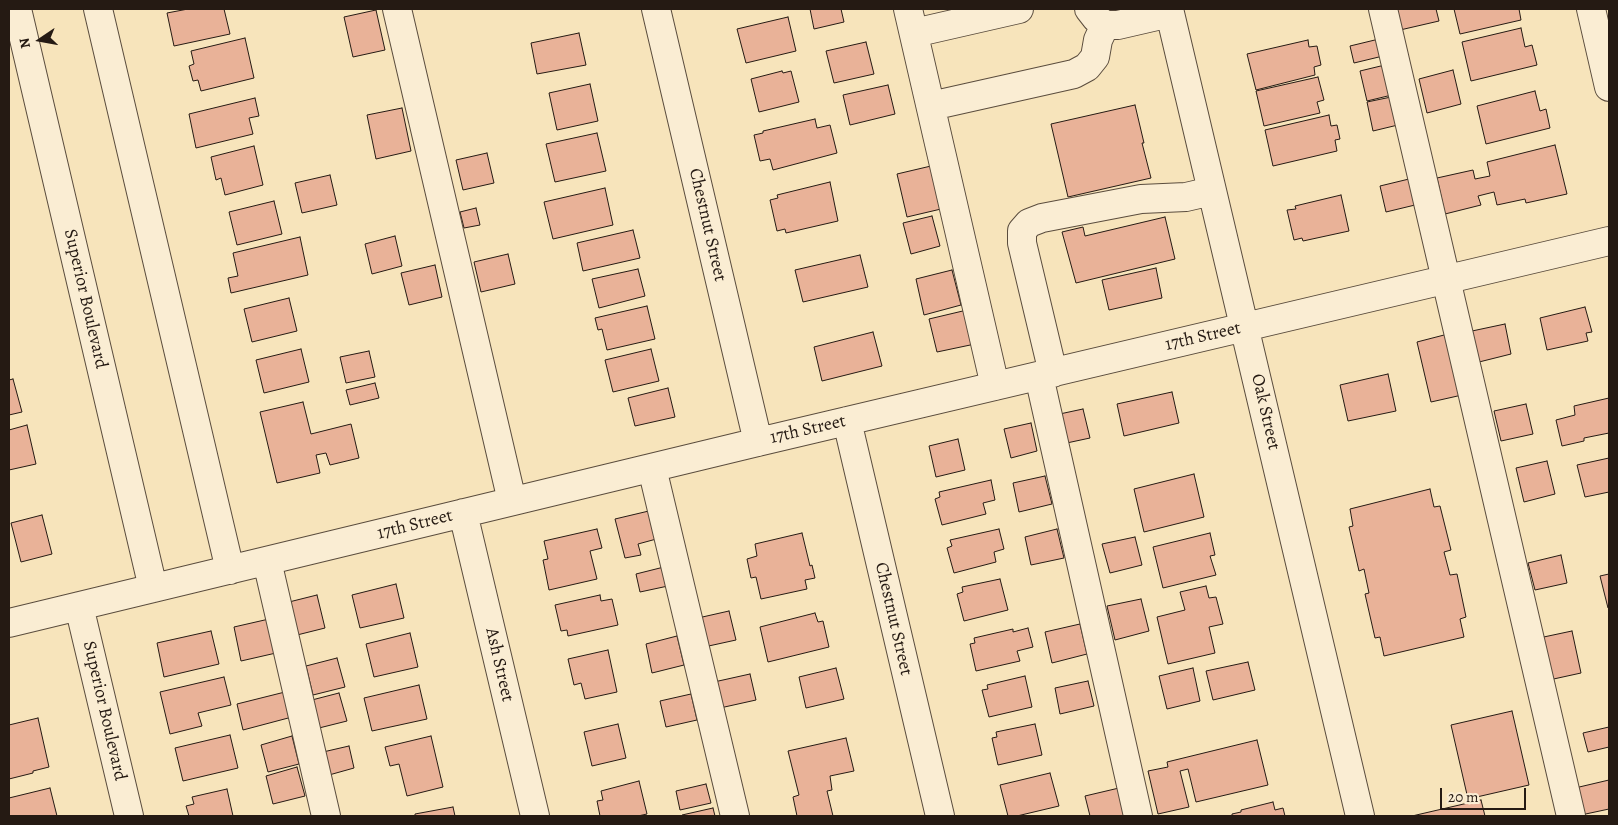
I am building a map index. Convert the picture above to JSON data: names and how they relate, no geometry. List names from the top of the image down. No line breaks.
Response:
{"streets":{"street":["Chestnut Street","Superior Boulevard","17th Street","Oak Street","Ash Street"]},"crossings":[["Chestnut Street","17th Street"],["Superior Boulevard","17th Street"],["17th Street","Oak Street"],["17th Street","Ash Street"]],"scale_bar":"20 m","north":"left"}
